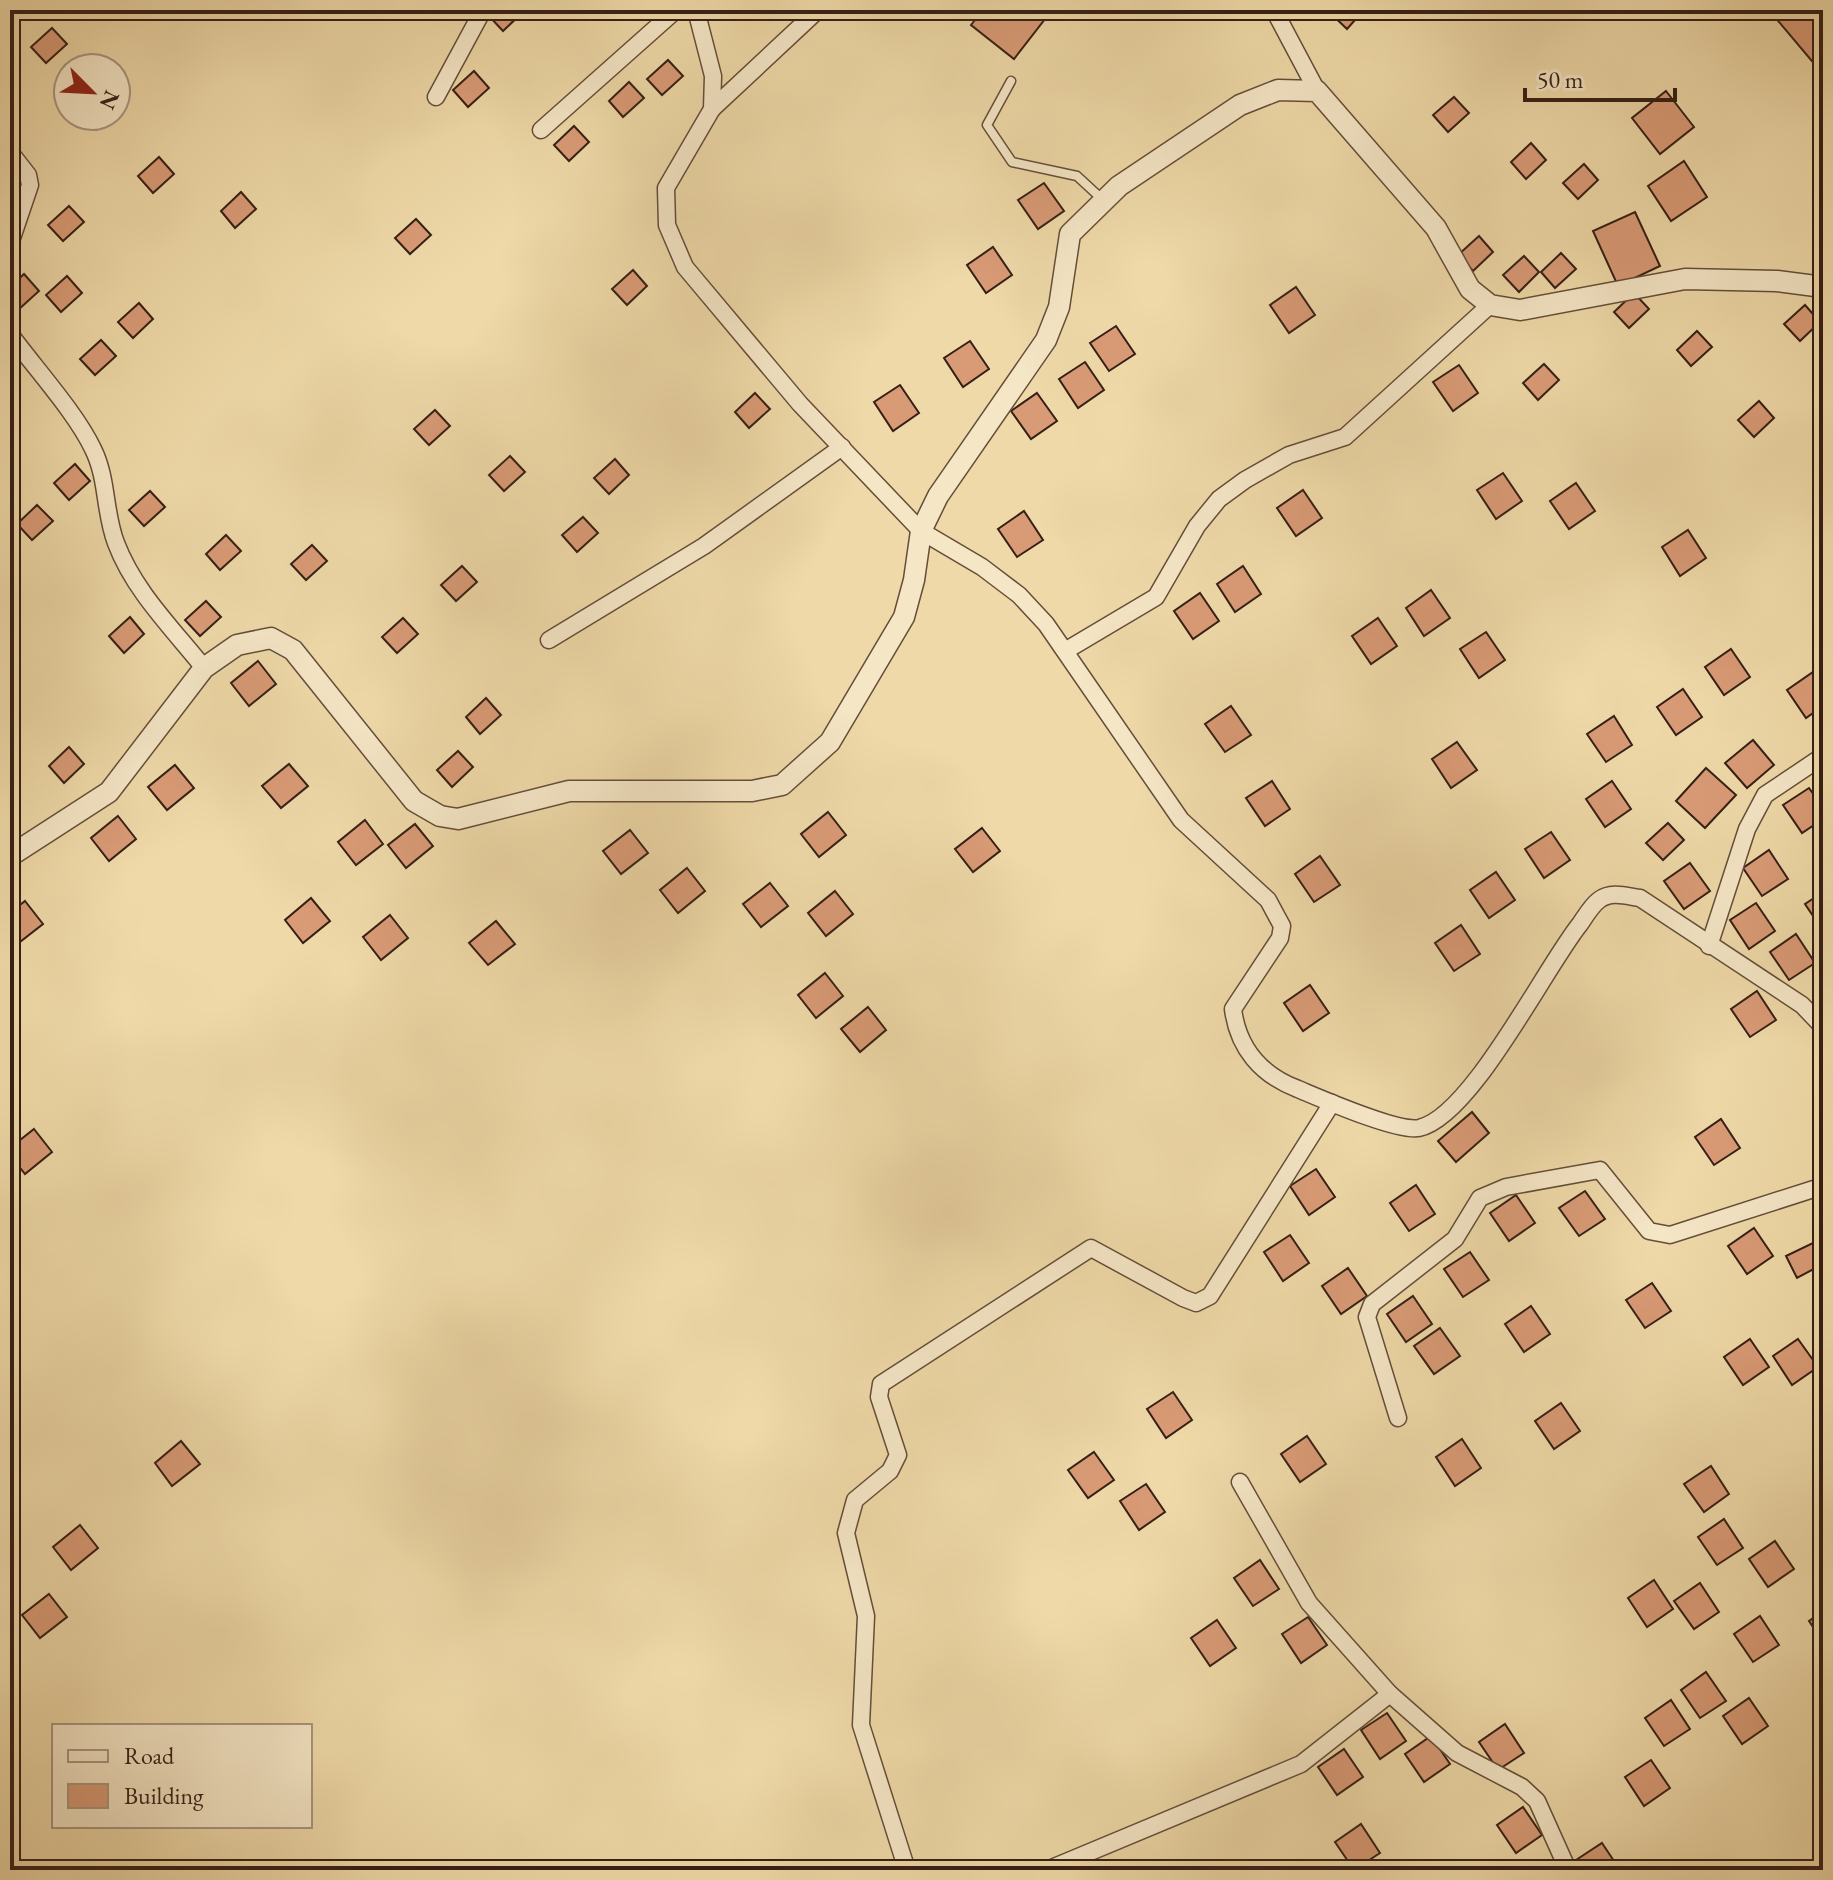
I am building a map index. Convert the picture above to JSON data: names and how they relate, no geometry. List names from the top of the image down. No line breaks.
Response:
{"legend":["Road","Building"],"scale_bar":"50 m","north":"bottom right"}
